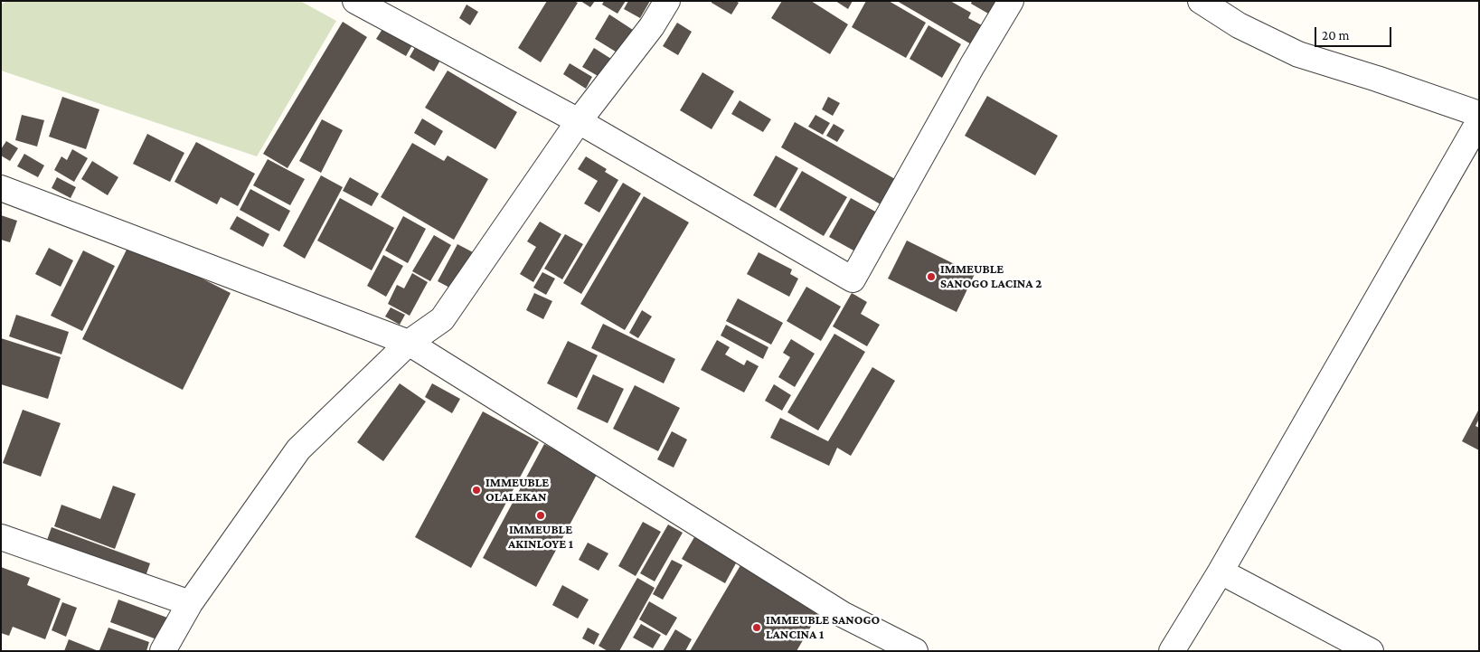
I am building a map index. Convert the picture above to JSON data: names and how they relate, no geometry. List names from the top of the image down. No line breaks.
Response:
{"places":["IMMEUBLE SANOGO LACINA 2","IMMEUBLE OLALEKAN","IMMEUBLE AKINLOYE 1","IMMEUBLE SANOGO LANCINA 1"],"scale_bar":"20 m"}
